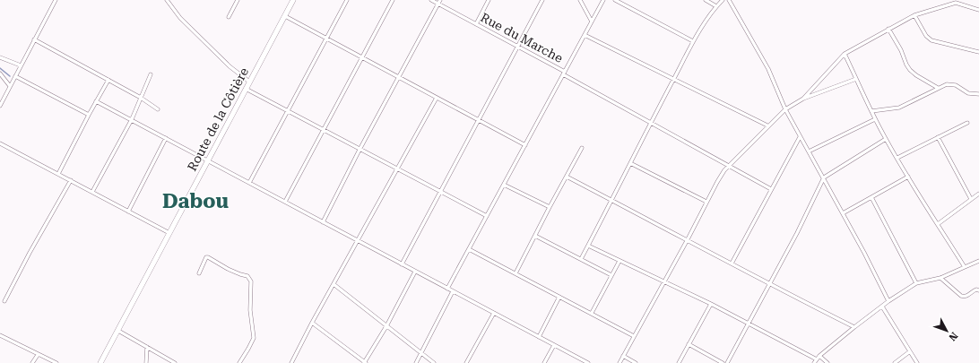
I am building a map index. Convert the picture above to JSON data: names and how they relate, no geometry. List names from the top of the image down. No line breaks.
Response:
{"streets":{"main road":["Route de la Côtière"],"street":["Rue du Marche"]},"districts":["Dabou"],"north":"bottom right"}
